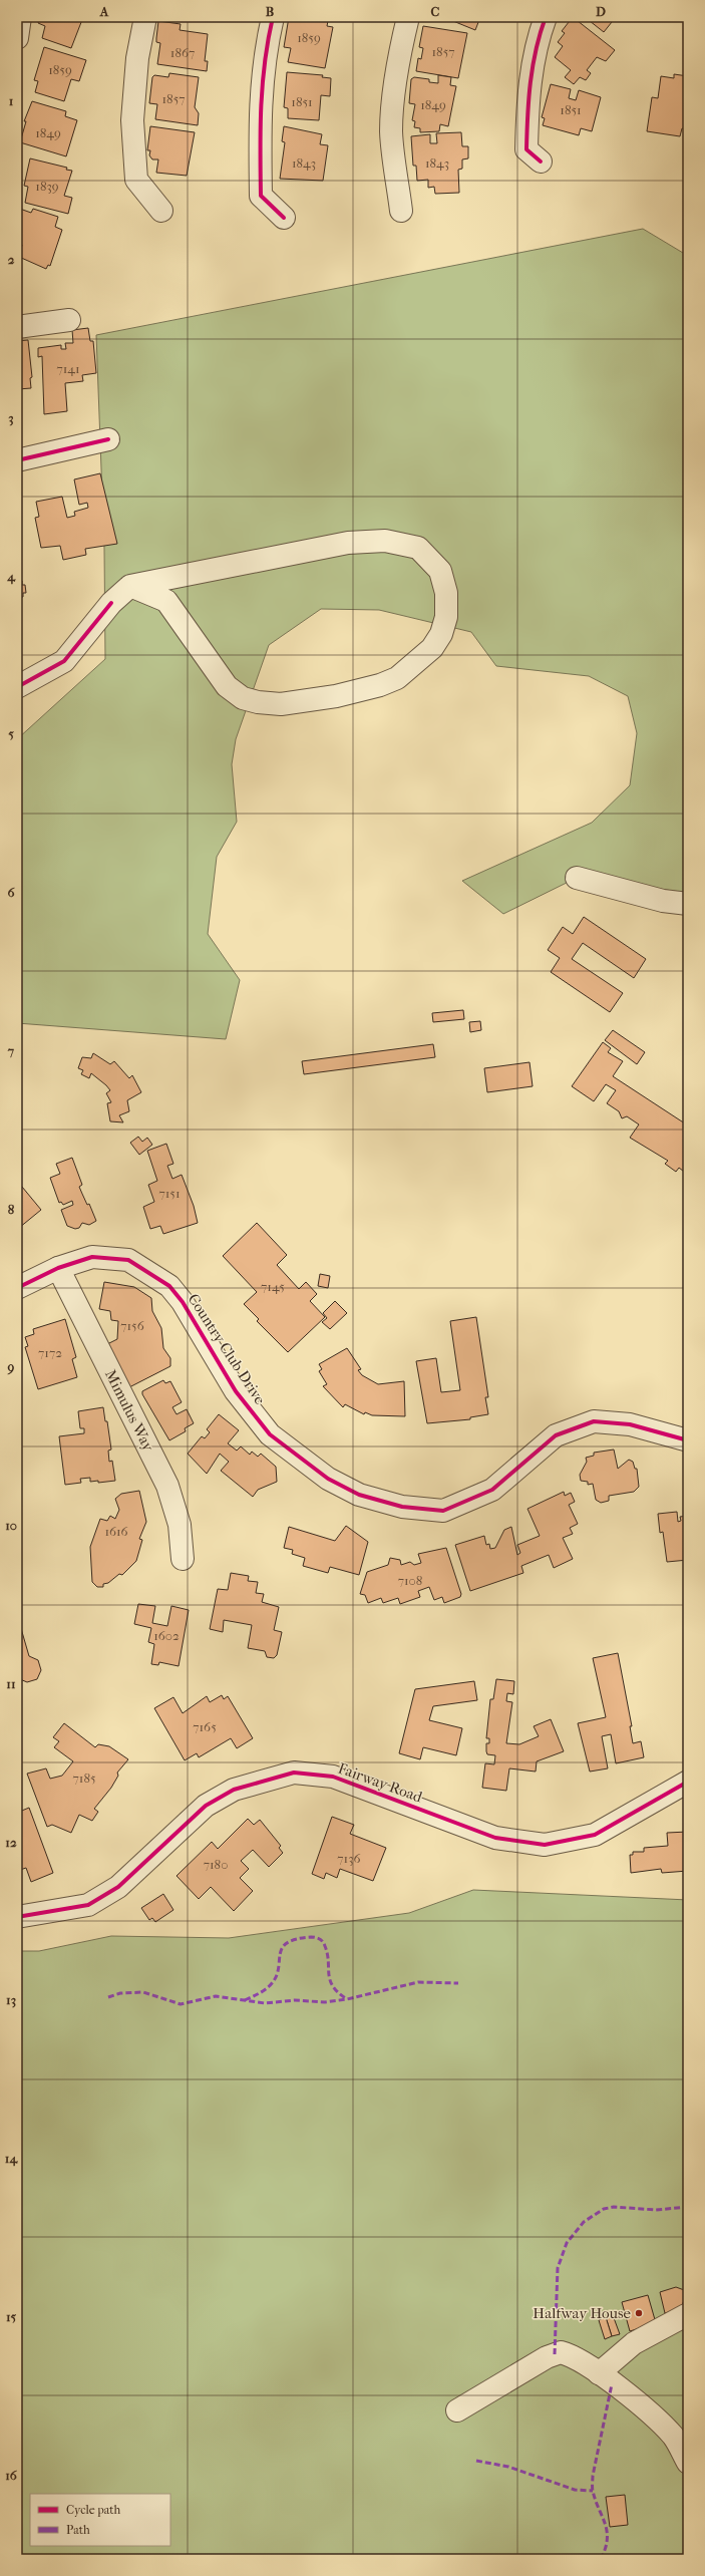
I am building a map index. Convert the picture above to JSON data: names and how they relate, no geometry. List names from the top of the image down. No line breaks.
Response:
{"streets":{"street":["Country Club Drive","Mimulus Way","Fairway Road"]},"crossings":[["Country Club Drive","Mimulus Way"]],"places":["Halfway House"],"house_numbers":["1859","1857","1867","1859","1857","1851","1849","1851","1849","1843","1843","1839","7141","7151","7145","7156","7172","1616","7108","1602","7165","7185","7136","7180"],"legend":["Cycle path","Path"],"grid":{"columns":["A","B","C","D"],"rows":["1","2","3","4","5","6","7","8","9","10","11","12","13","14","15","16"]}}
